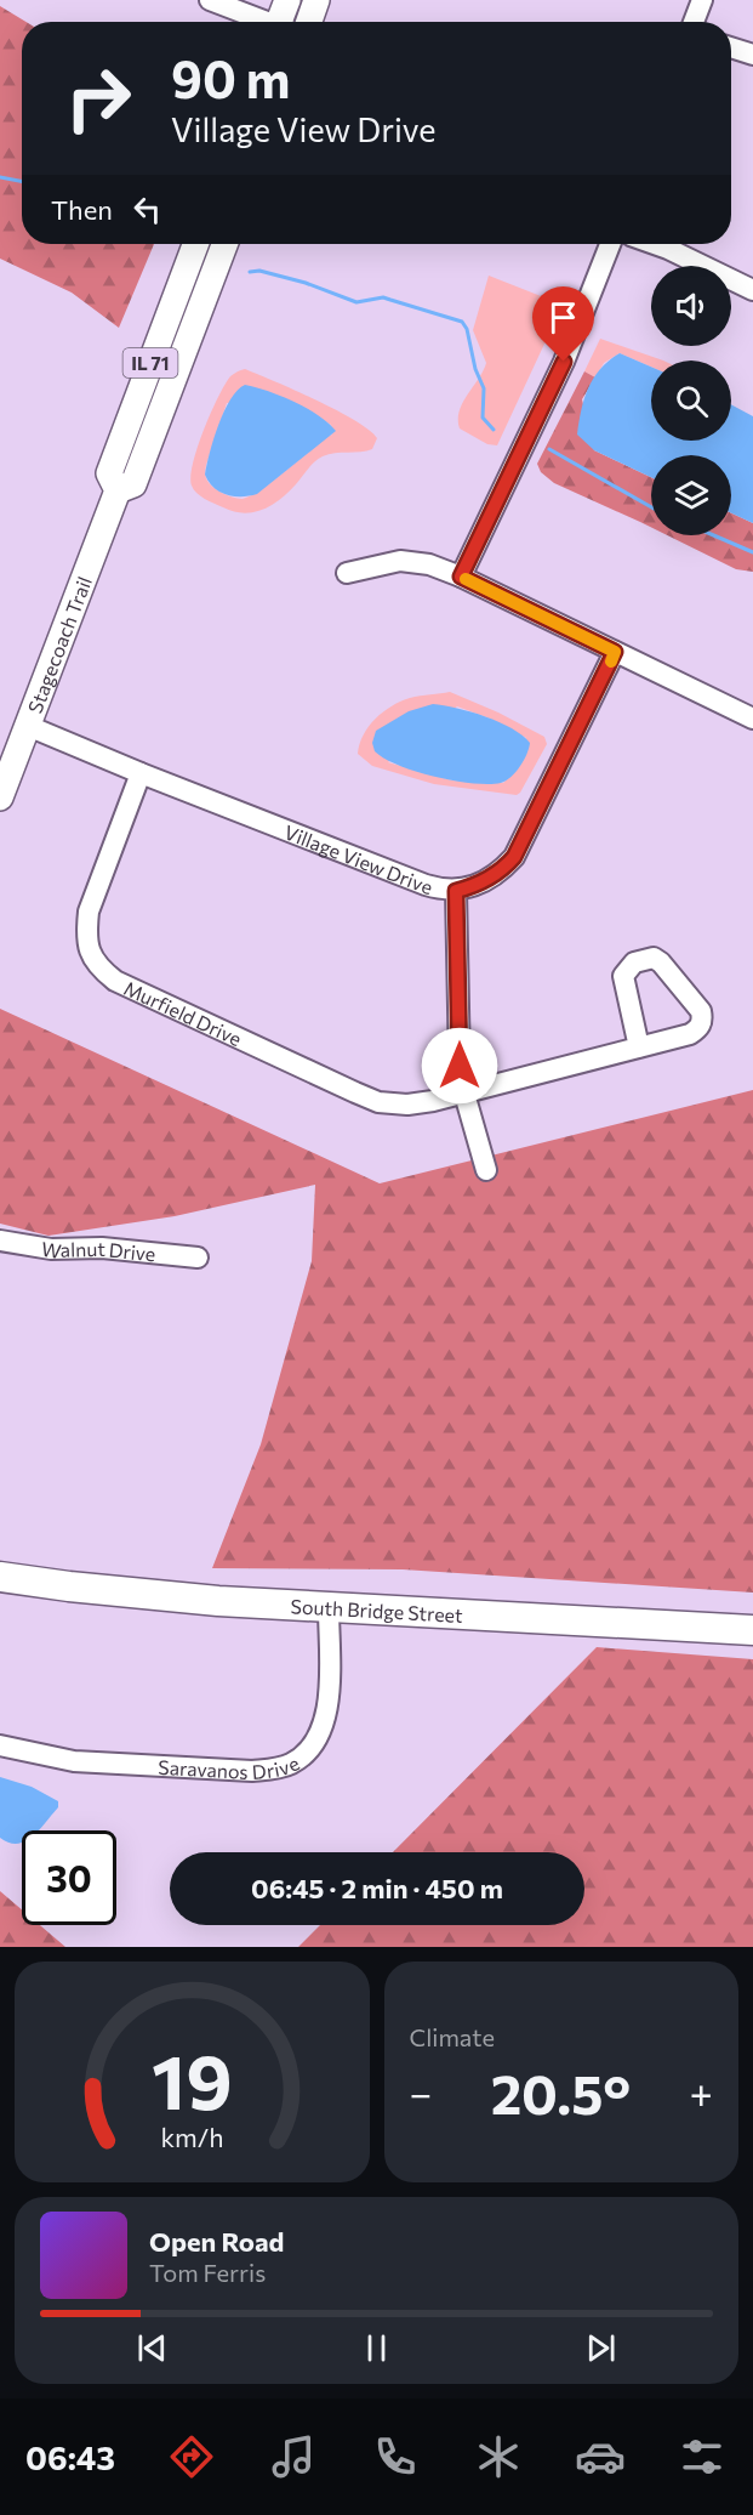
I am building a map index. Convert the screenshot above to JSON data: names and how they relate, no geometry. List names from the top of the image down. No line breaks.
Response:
{"streets":{"highway":["South Bridge Street"],"main road":["IL 71","Stagecoach Trail"],"street":["Village View Drive","Murfield Drive","Walnut Drive","Saravanos Drive"]},"crossings":[["Stagecoach Trail","Village View Drive"],["Village View Drive","Murfield Drive"],["South Bridge Street","Saravanos Drive"]],"page":{"turn":["90 m","Village View Drive"],"then":"Then","limit":"30","trip":"06:45 · 2 min · 450 m","tile":"Climate","heat":["−","20.5°","+"],"song":["Open Road","Tom Ferris"],"tabs":"06:43","gauge":["19","km/h"]}}
